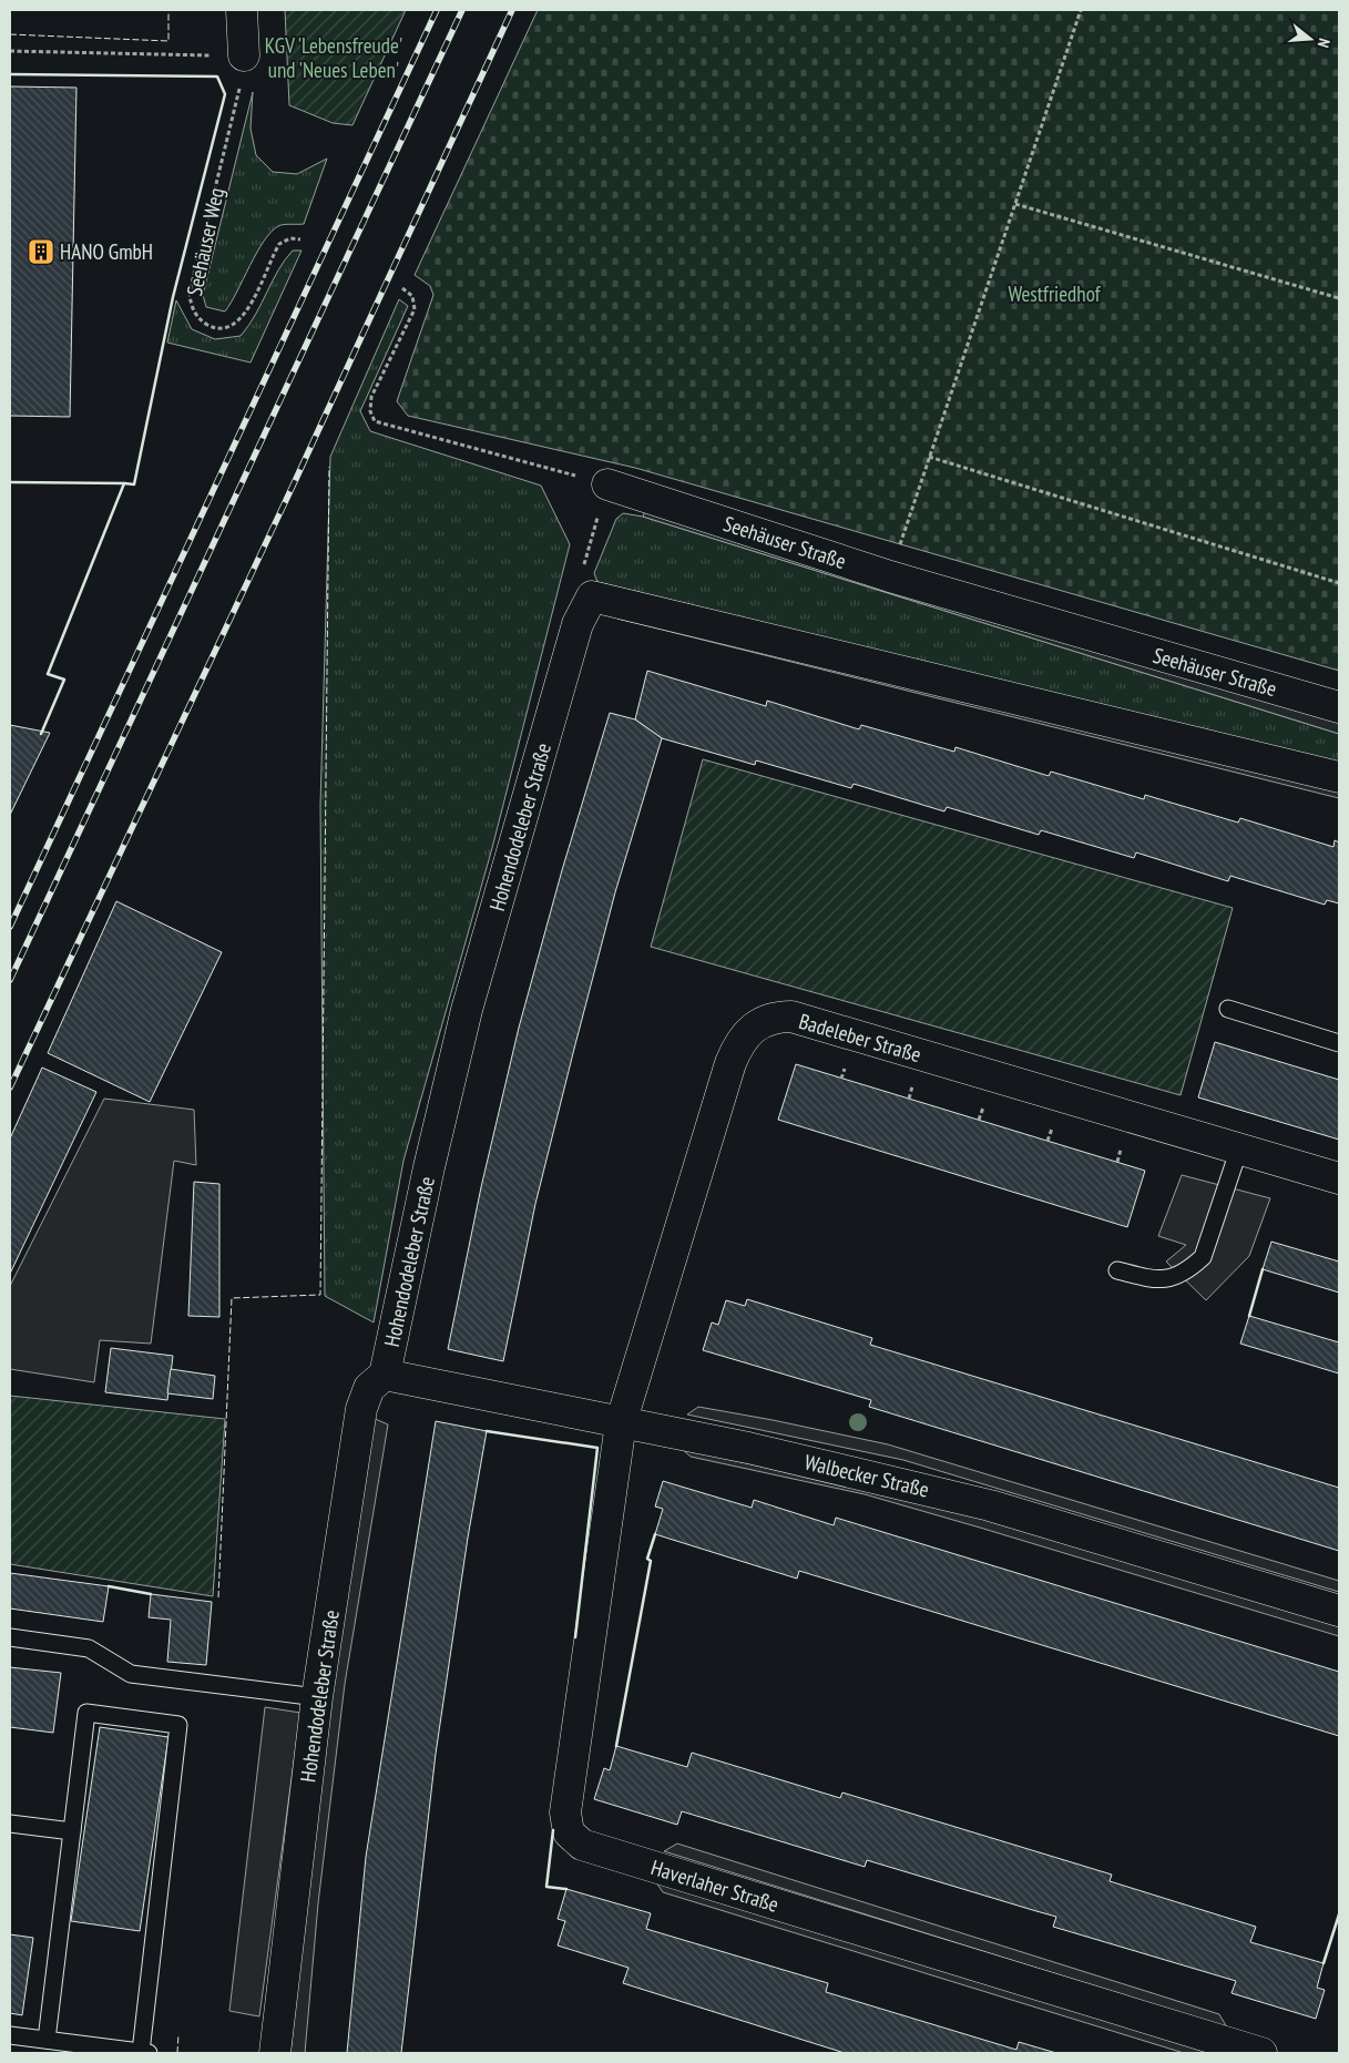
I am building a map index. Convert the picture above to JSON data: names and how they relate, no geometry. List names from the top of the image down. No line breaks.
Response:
{"streets":{"street":["Seehäuser Straße","Hohendodeleber Straße","Badeleber Straße","Walbecker Straße","Haverlaher Straße"],"path":["Seehäuser Weg"]},"crossings":[["Hohendodeleber Straße","Walbecker Straße"],["Badeleber Straße","Walbecker Straße"],["Badeleber Straße","Haverlaher Straße"],["Walbecker Straße","Haverlaher Straße"]],"parks":["KGV 'Lebensfreude' und 'Neues Leben'","Westfriedhof"],"places":{"building":["HANO GmbH"]},"north":"right"}
